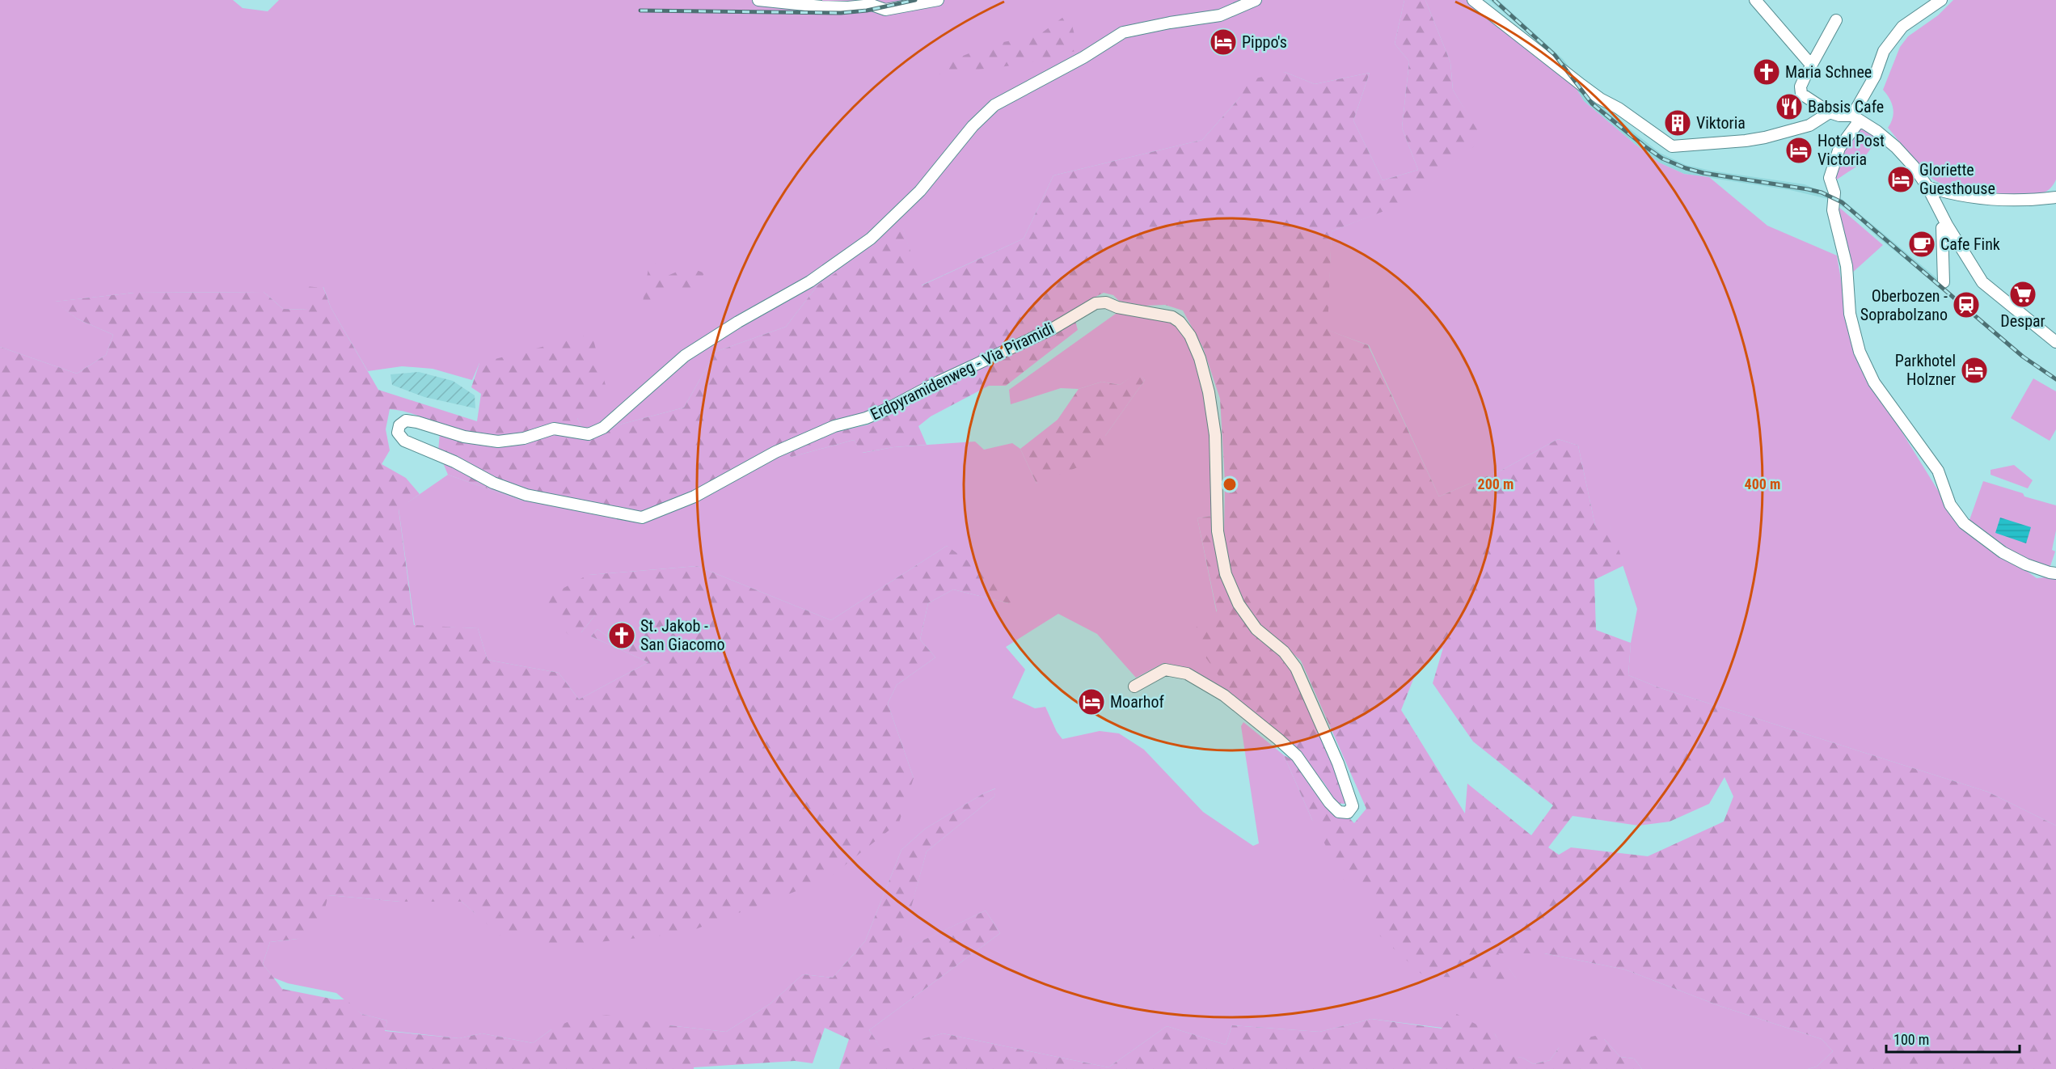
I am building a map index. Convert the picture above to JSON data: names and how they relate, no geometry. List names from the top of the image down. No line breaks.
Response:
{"streets":{"street":["Erdpyramidenweg - Via Piramidi"]},"places":{"hotel":["Pippo's","Hotel Post Victoria","Gloriette Guesthouse","Parkhotel Holzner","Moarhof"],"church":["Maria Schnee","St. Jakob - San Giacomo"],"restaurant":["Babsis Cafe"],"building":["Viktoria"],"cafe":["Cafe Fink"],"supermarket":["Despar"],"station":["Oberbozen - Soprabolzano"]},"scale_bar":"100 m","rings":["200 m","400 m"]}
